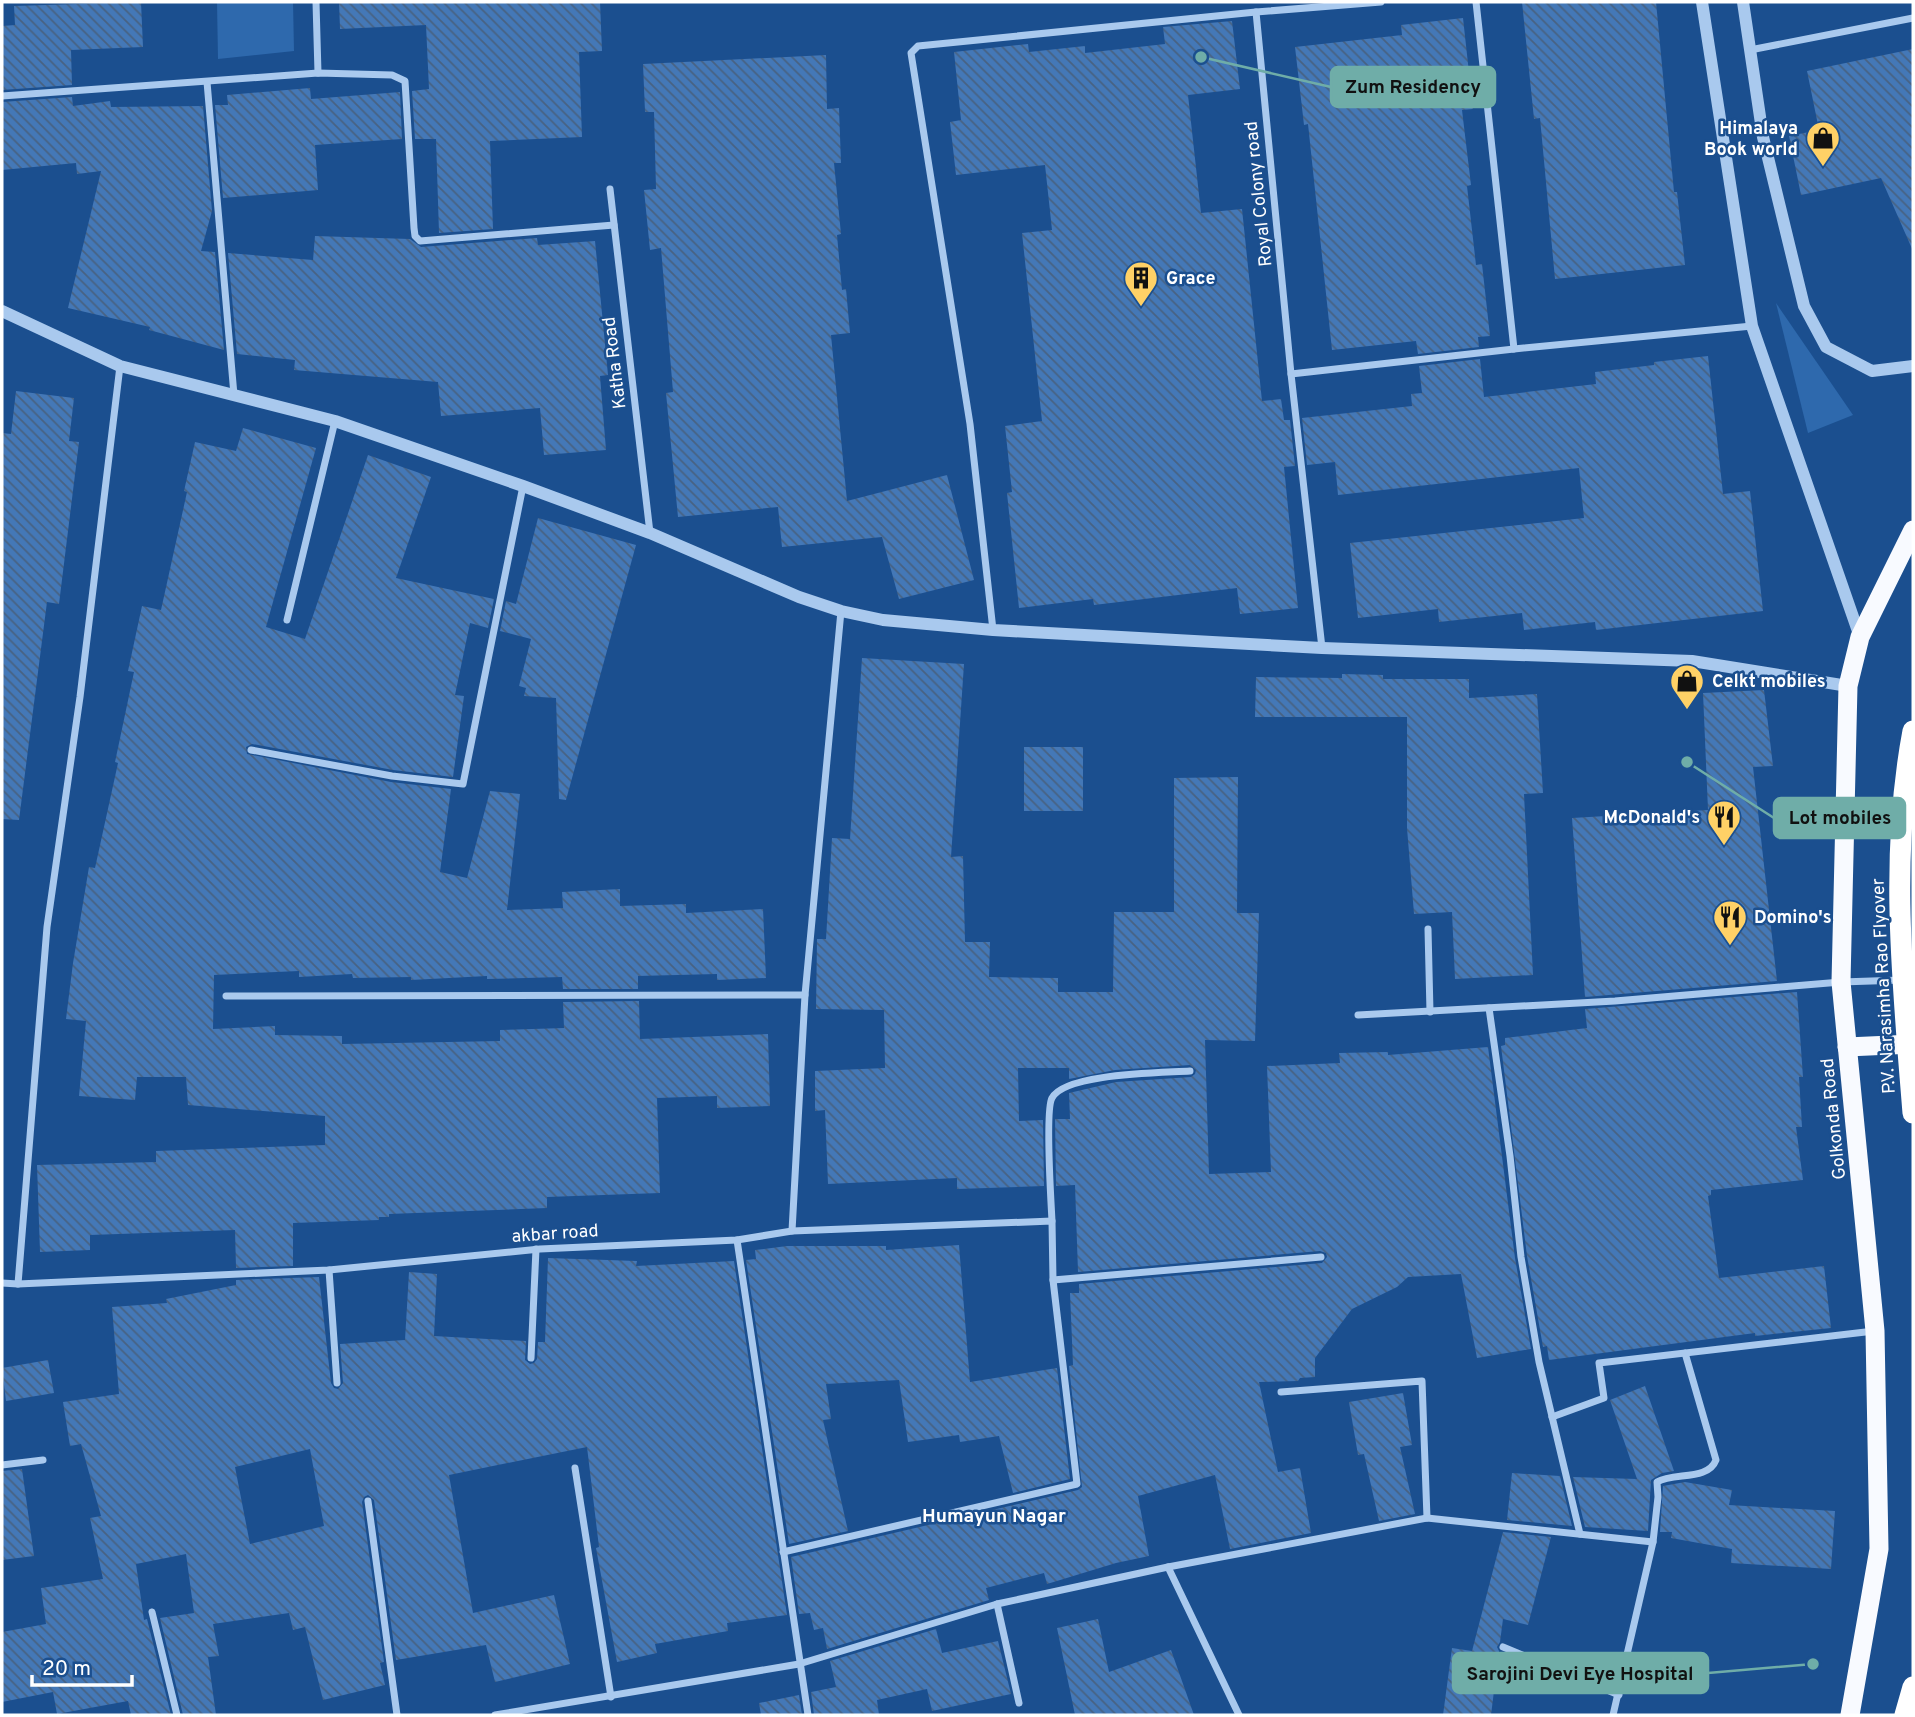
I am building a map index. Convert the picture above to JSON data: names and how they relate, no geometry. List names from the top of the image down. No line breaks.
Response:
{"streets":{"highway":["P.V. Narasimha Rao Flyover","Golkonda Road"],"street":["Royal Colony road","Katha Road","akbar road"]},"districts":["Humayun Nagar"],"places":{"other":["Zum Residency","Lot mobiles","Sarojini Devi Eye Hospital"],"shop":["Himalaya Book world","Celkt mobiles"],"building":["Grace"],"restaurant":["McDonald's","Domino's"]},"scale_bar":"20 m"}
